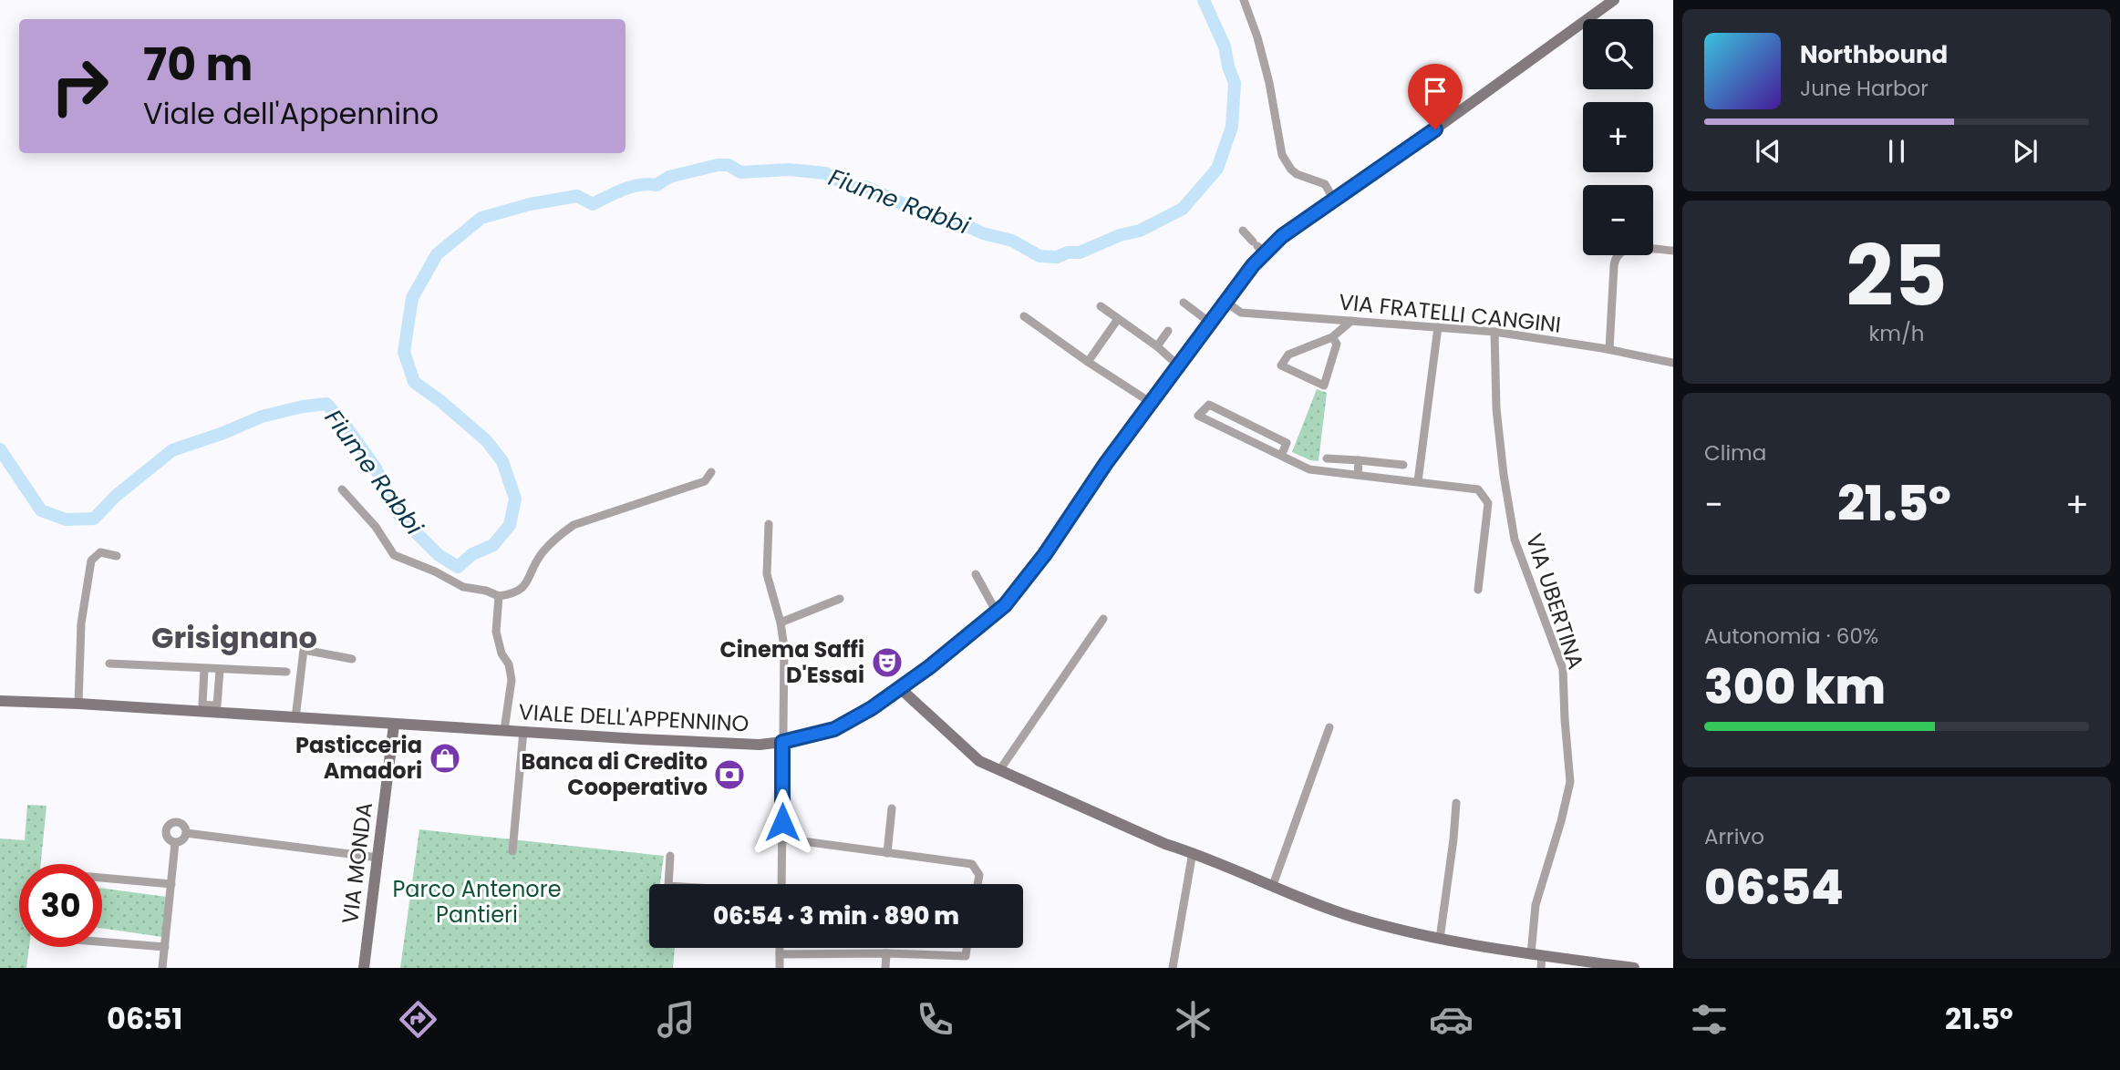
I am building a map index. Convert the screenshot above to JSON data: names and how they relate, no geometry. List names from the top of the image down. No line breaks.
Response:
{"streets":{"main road":["VIALE DELL'APPENNINO","VIA MONDA"],"street":["VIA FRATELLI CANGINI","VIA UBERTINA"]},"crossings":[["VIA FRATELLI CANGINI","VIA UBERTINA"],["VIA FRATELLI CANGINI","VIALE DELL'APPENNINO"],["VIALE DELL'APPENNINO","VIA MONDA"]],"districts":["Grisignano"],"water":["Fiume Rabbi"],"parks":["Parco Antenore Pantieri"],"places":{"theatre":["Cinema Saffi D'Essai"],"shop":["Pasticceria Amadori"],"bank":["Banca di Credito Cooperativo"]},"page":{"map_buttons":["+","−"],"turn":["70 m","Viale dell'Appennino"],"song":["Northbound","June Harbor"],"tile":[["25","km/h"],"Clima",["Autonomia · 60%","300 km"],["Arrivo","06:54"]],"heat":["−","21.5°","+"],"limit":"30","trip":"06:54 · 3 min · 890 m","tabs":["06:51","21.5°"]}}
